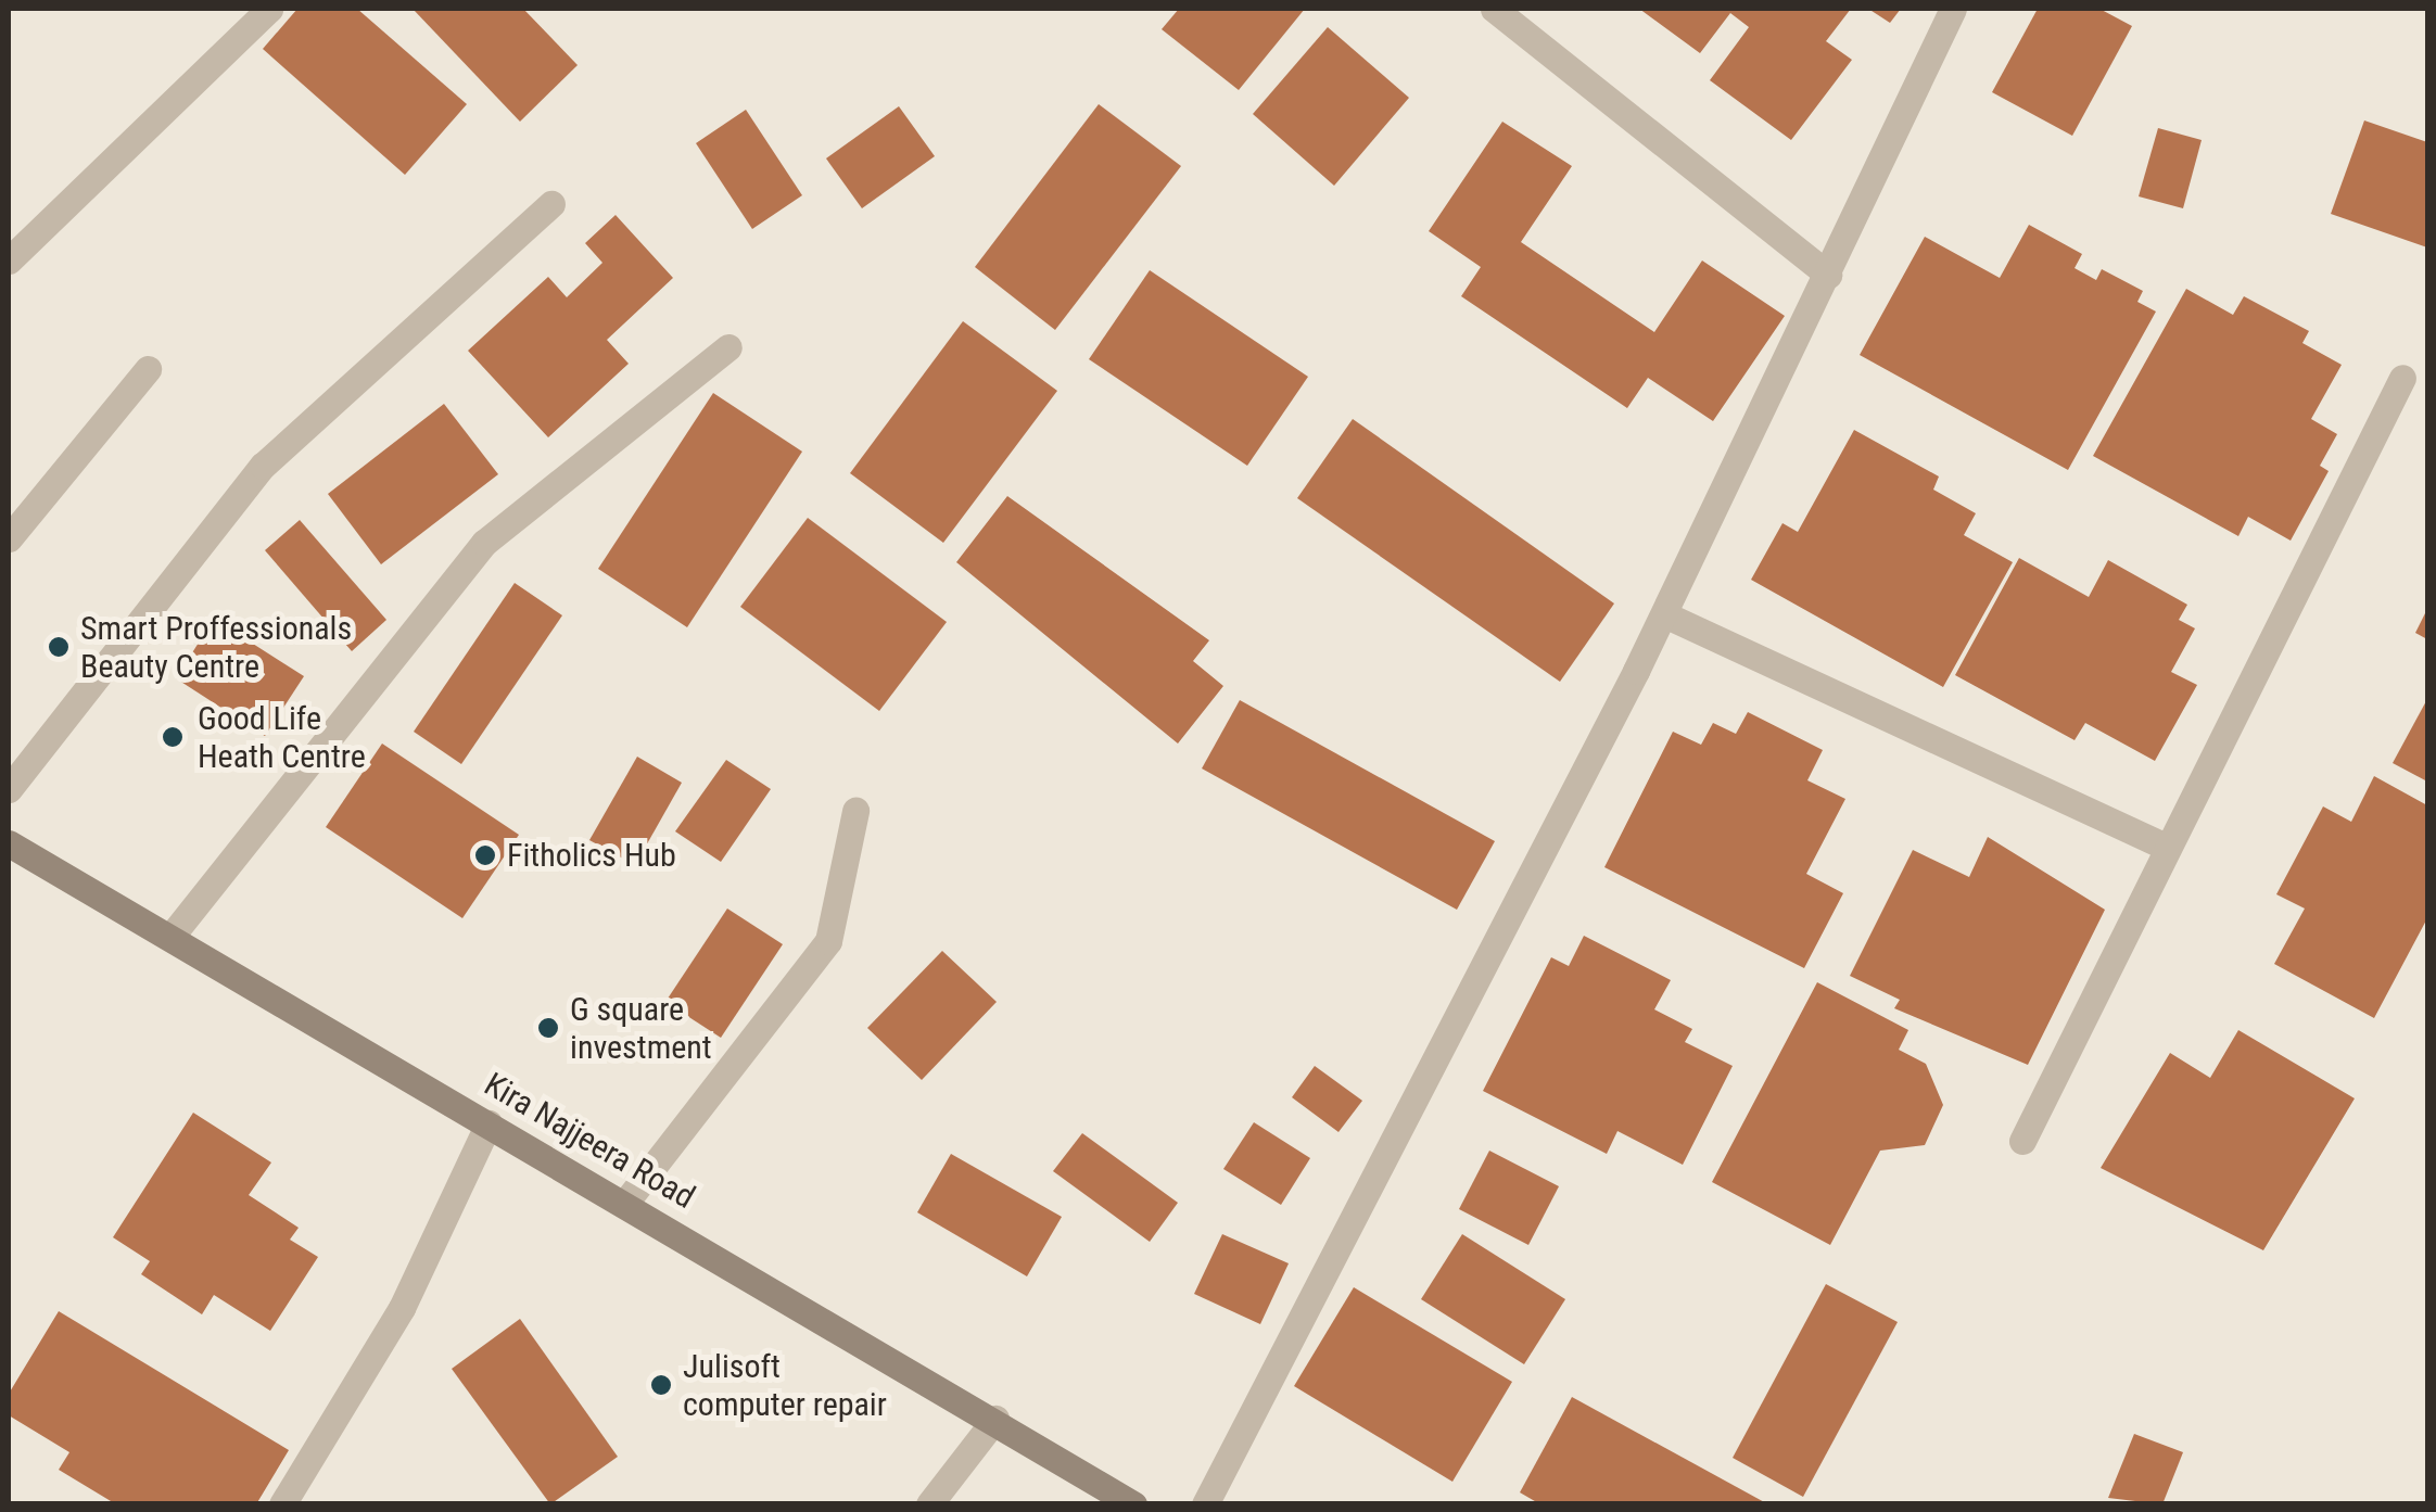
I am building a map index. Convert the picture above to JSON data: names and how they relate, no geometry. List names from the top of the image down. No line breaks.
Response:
{"streets":{"main road":["Kira Najjeera Road"]},"places":["Smart Proffessionals Beauty Centre","Good Life Heath Centre","Fitholics Hub","G square investment","Julisoft computer repair"]}
